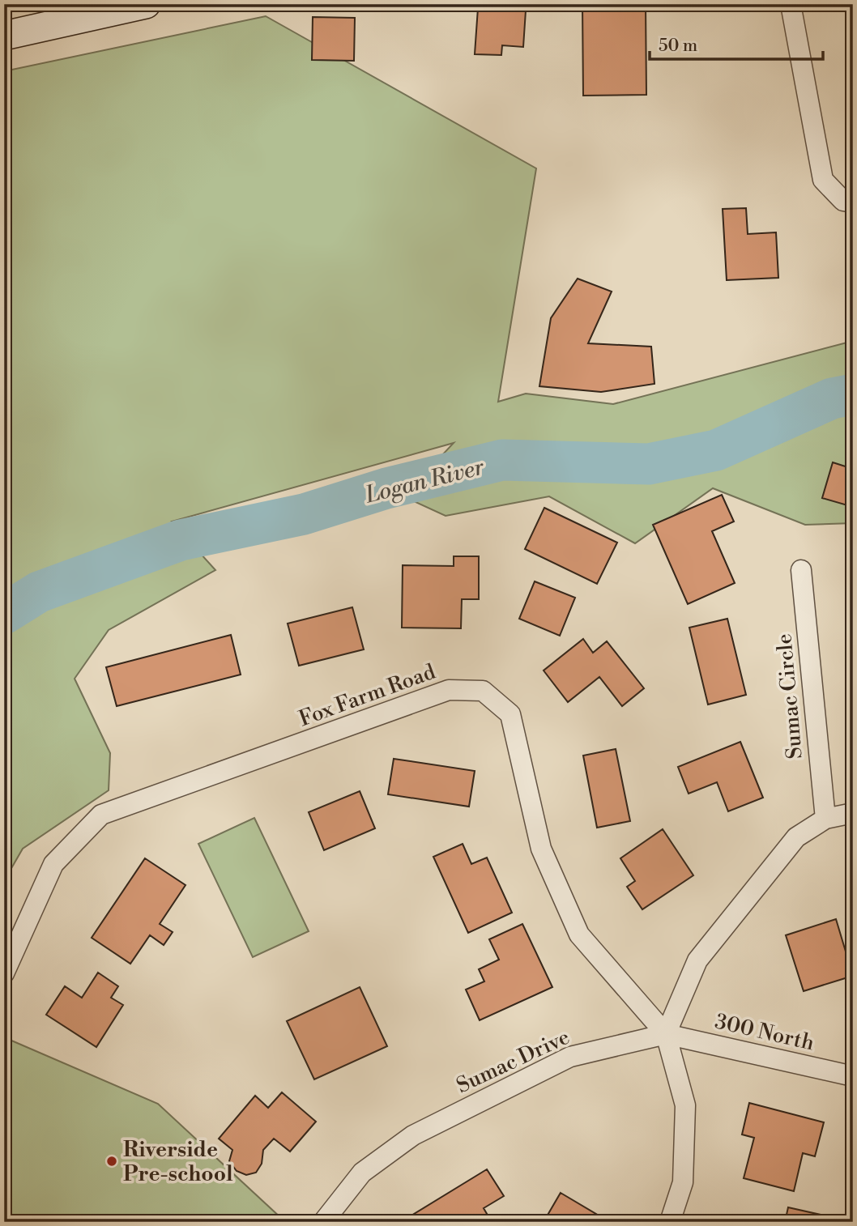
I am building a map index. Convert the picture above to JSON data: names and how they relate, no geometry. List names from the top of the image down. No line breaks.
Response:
{"streets":{"street":["Fox Farm Road","Sumac Circle","300 North","Sumac Drive"]},"crossings":[["Fox Farm Road","300 North"],["Fox Farm Road","Sumac Drive"],["300 North","Sumac Drive"]],"water":["Logan River"],"places":["Riverside Pre-school"],"scale_bar":"50 m"}
